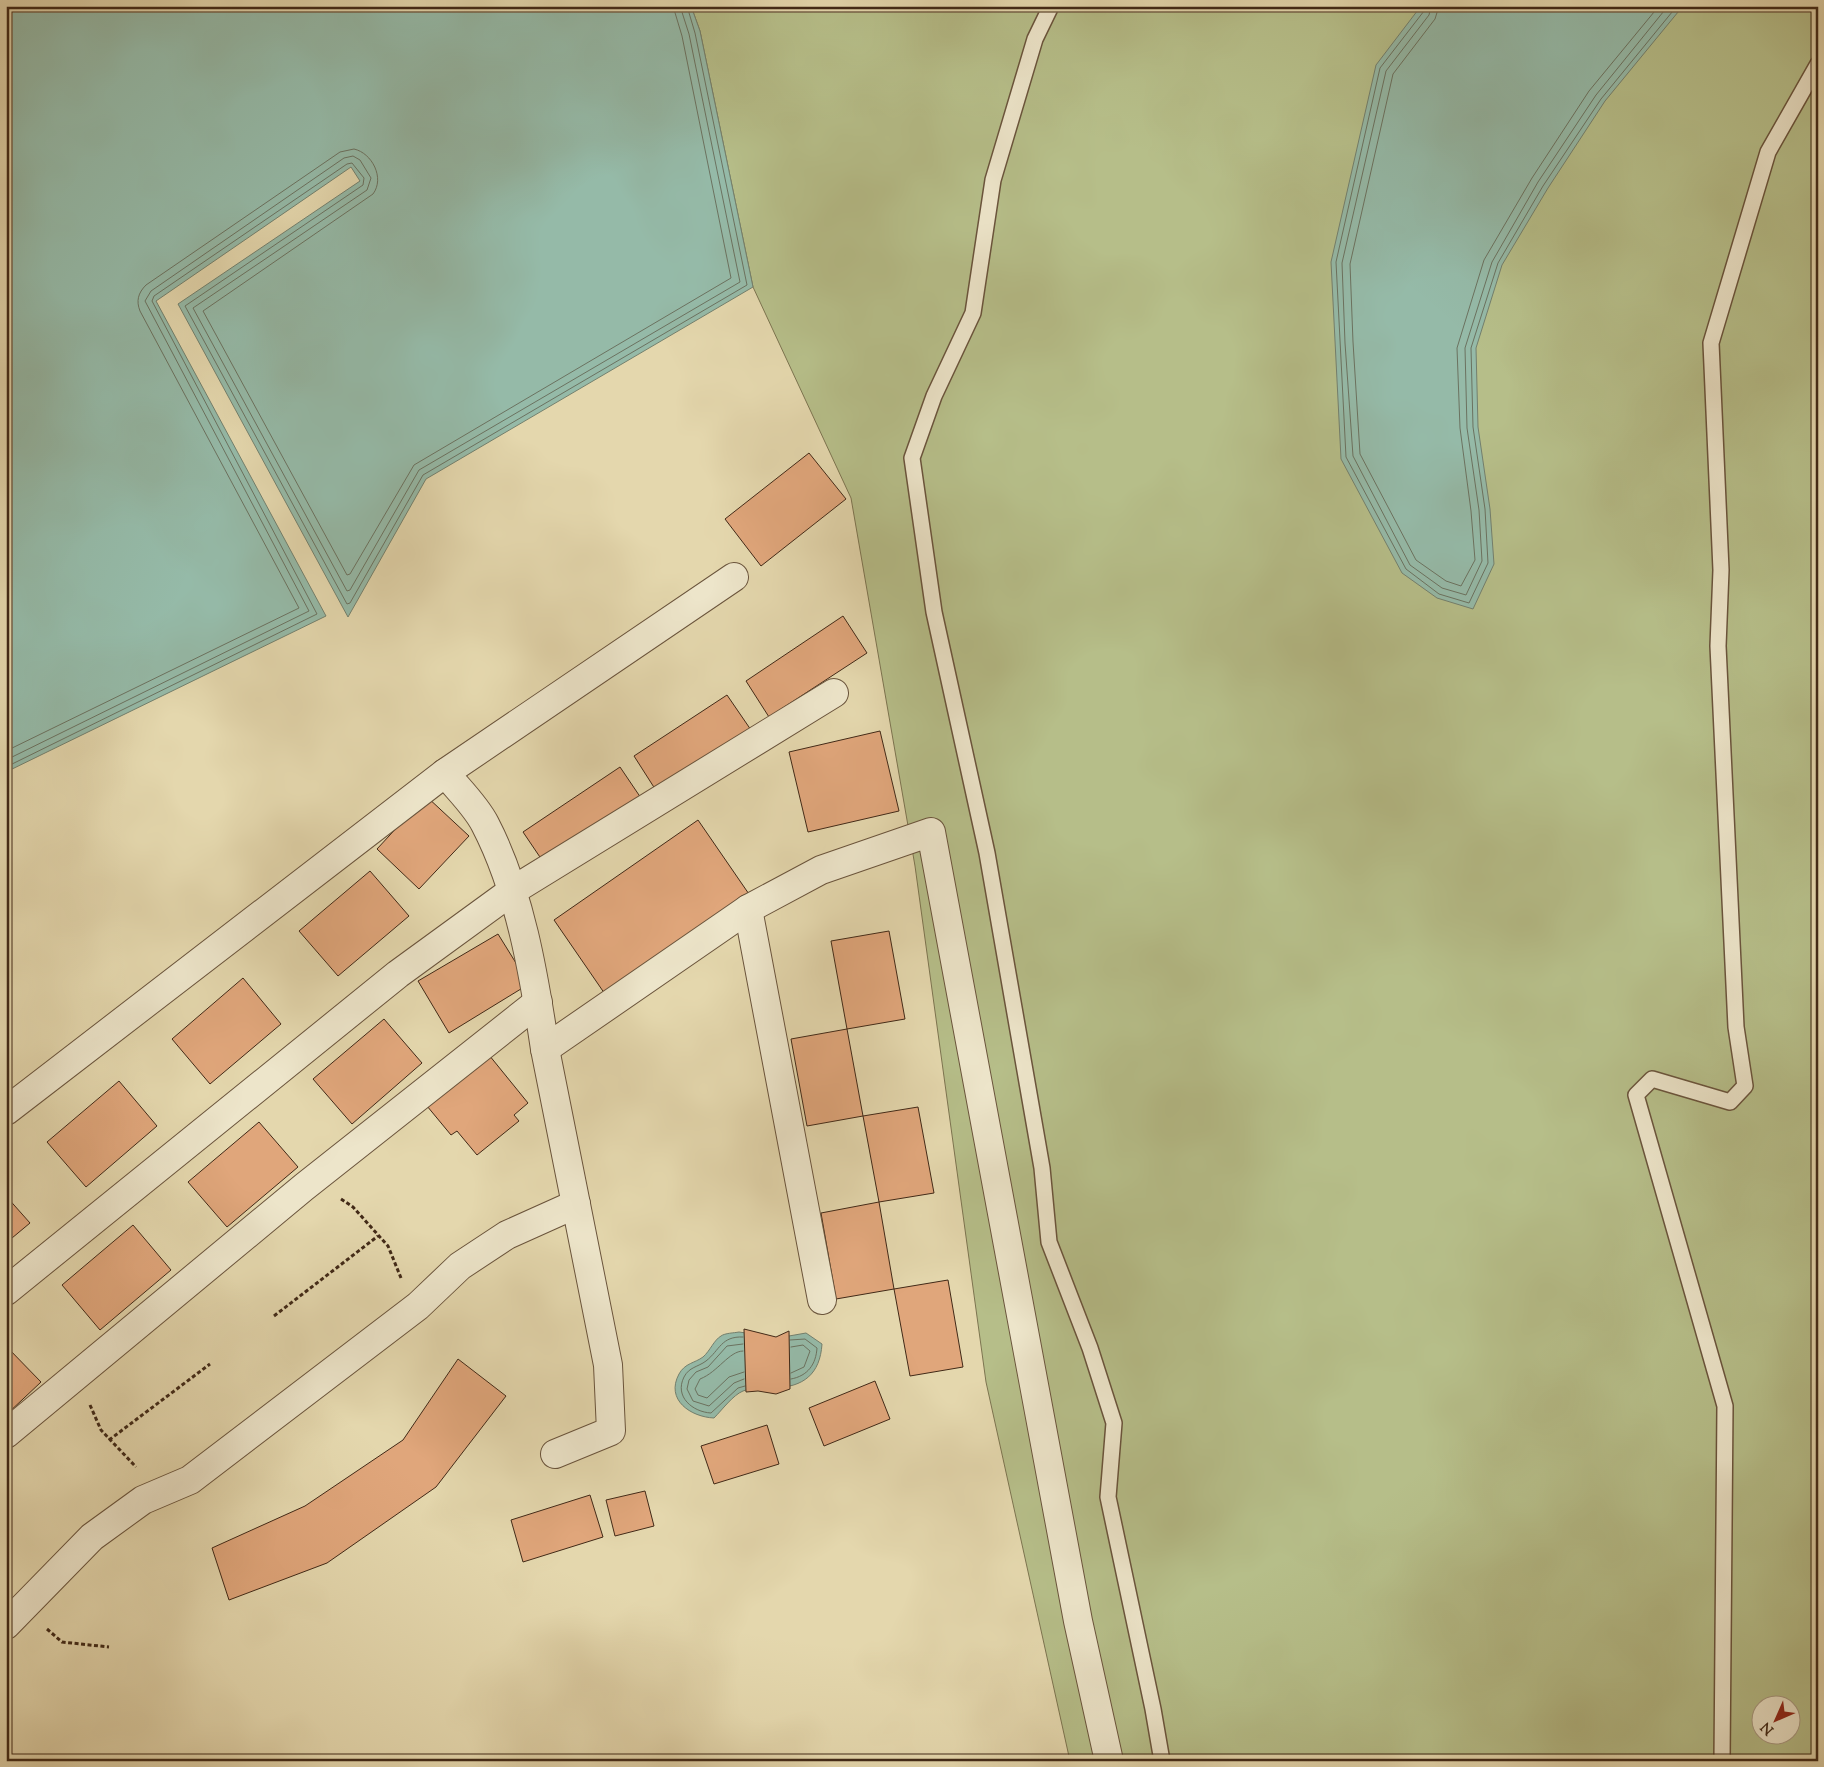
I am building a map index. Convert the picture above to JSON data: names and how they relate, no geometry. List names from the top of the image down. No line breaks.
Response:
{"north":"bottom left"}
